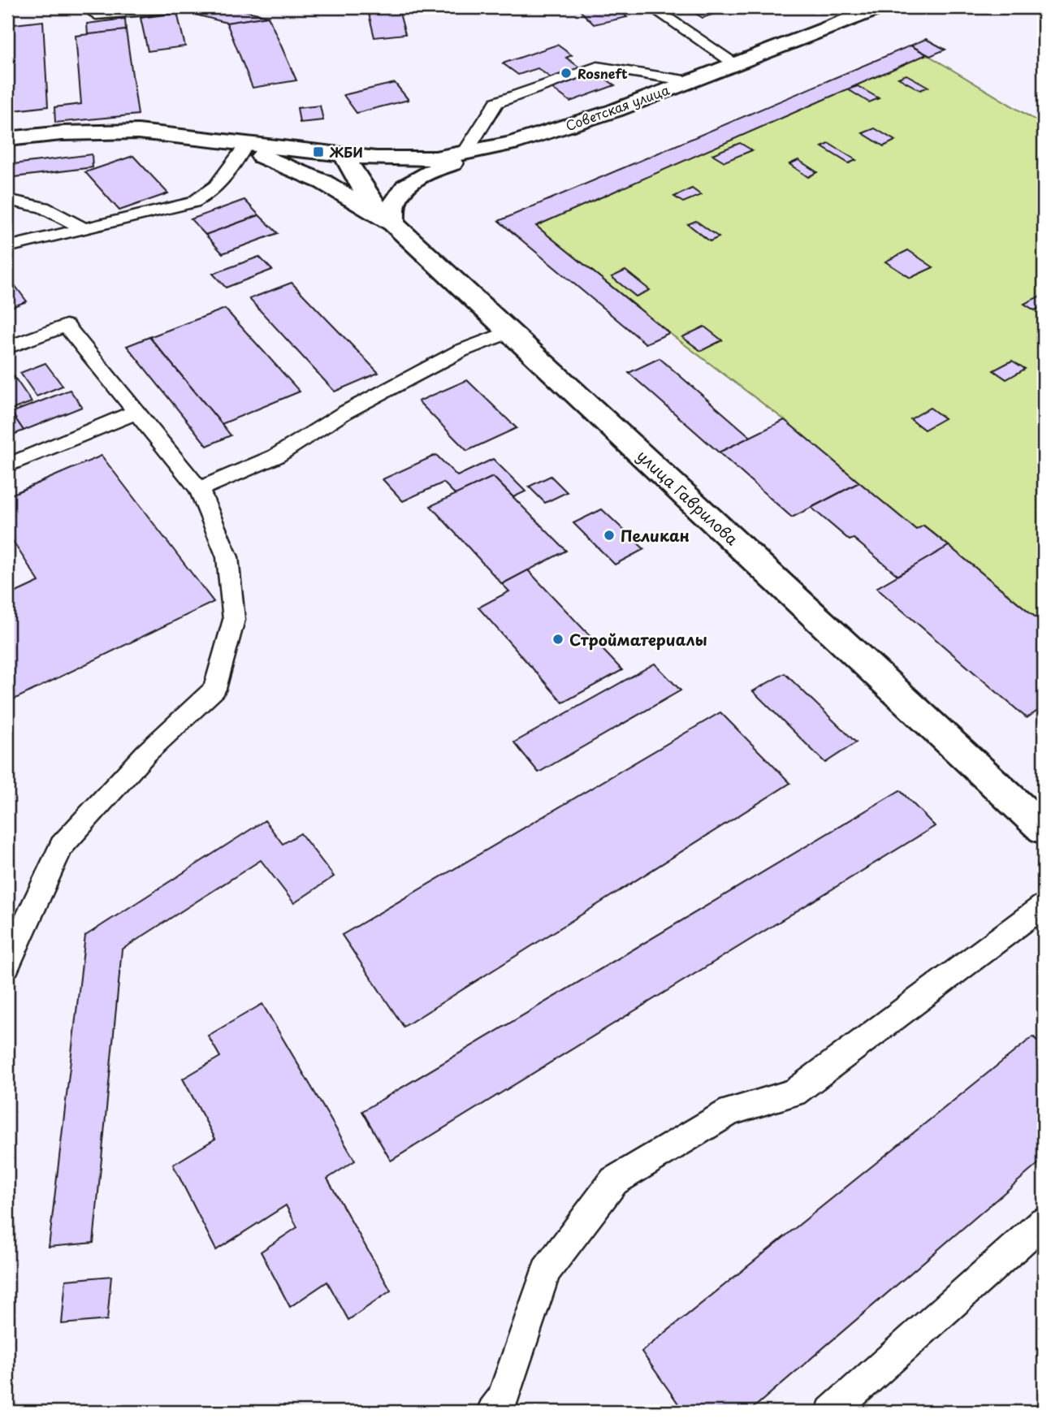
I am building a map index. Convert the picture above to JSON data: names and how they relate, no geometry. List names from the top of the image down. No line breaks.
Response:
{"streets":{"street":["Советская улица","улица Гаврилова"]},"crossings":[["Советская улица","улица Гаврилова"]],"places":{"other":["Rosneft","Пеликан","Стройматериалы"],"transit":["ЖБИ"]}}
